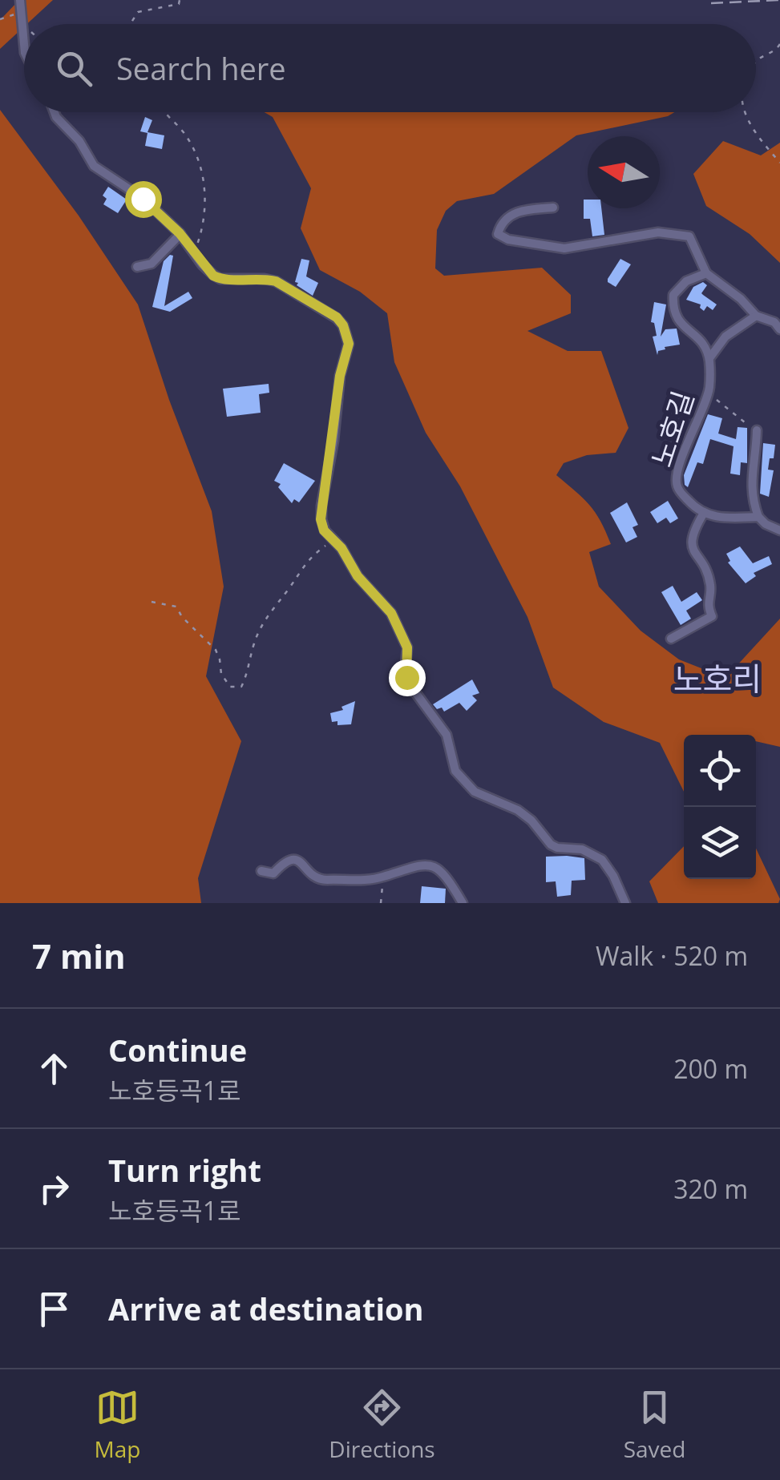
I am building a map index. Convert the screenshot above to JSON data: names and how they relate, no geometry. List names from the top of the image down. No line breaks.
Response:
{"streets":{"street":["노호길"]},"districts":["노호리"],"north":"left","page":{"search":"Search here","heading":["7 min","Walk · 520 m"],"list":[["Continue","노호등곡1로","200 m"],["Turn right","노호등곡1로","320 m"],"Arrive at destination"],"nav":["Map","Directions","Saved"]}}
